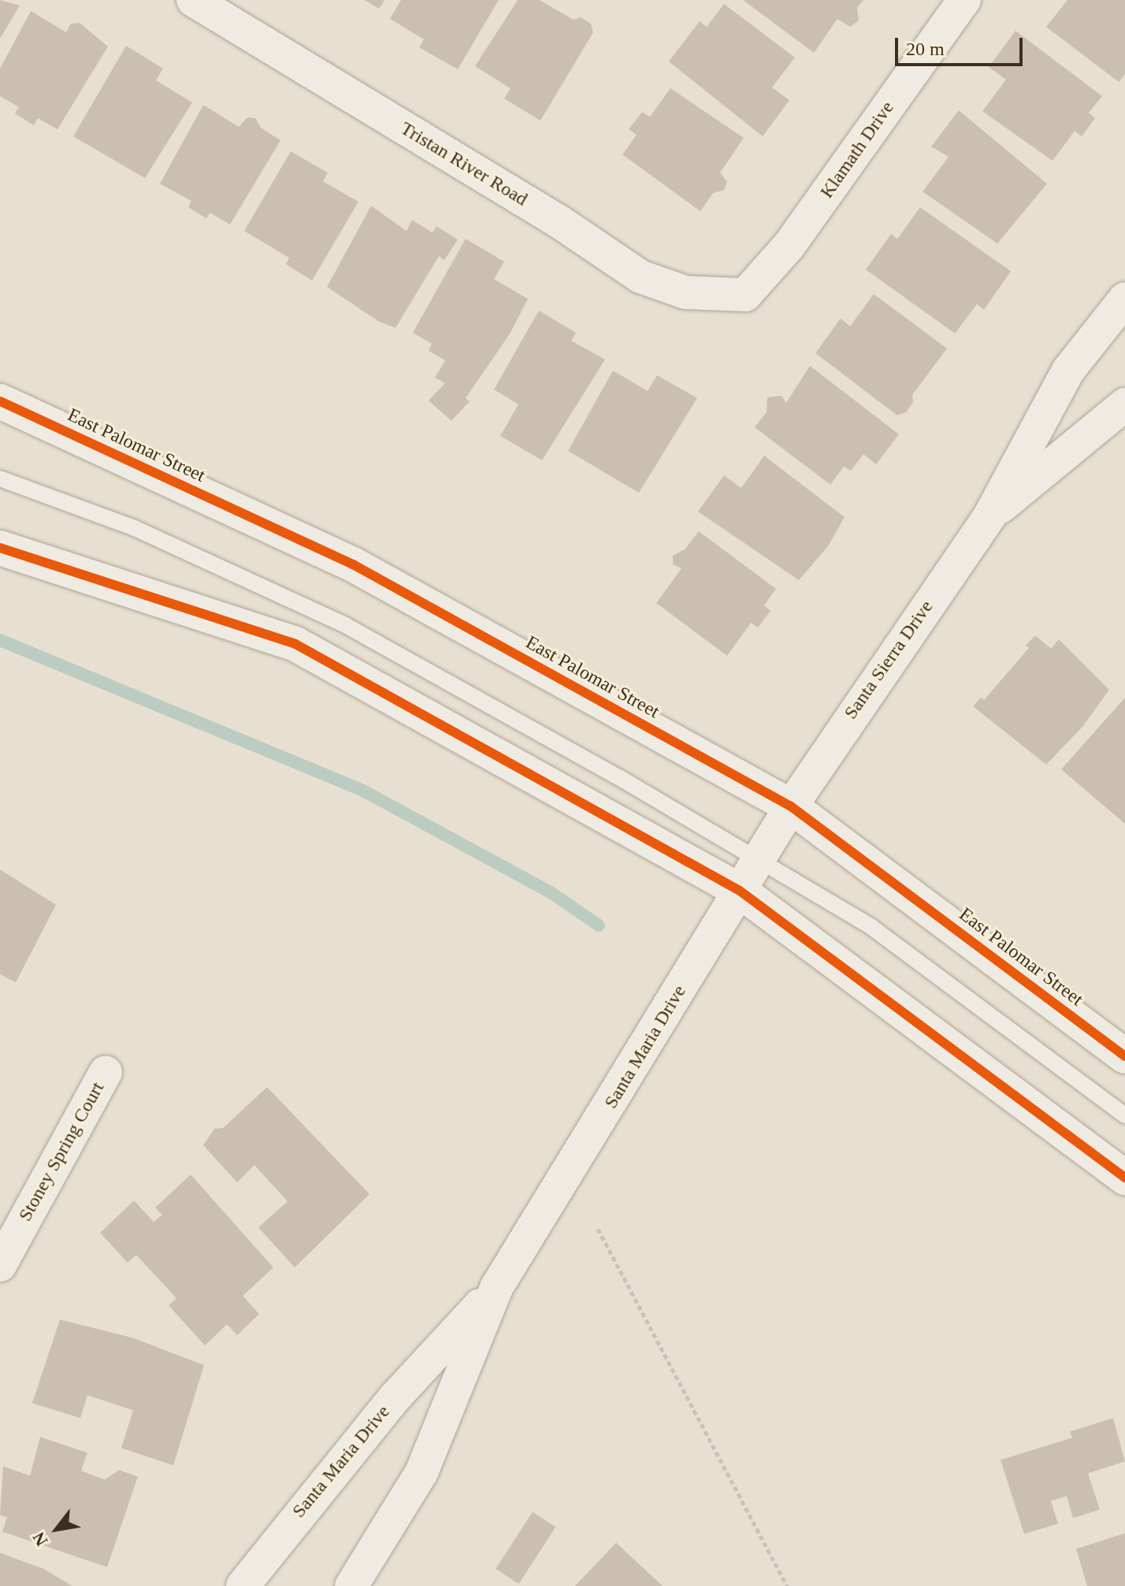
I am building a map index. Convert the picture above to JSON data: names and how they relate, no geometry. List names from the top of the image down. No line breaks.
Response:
{"streets":{"main road":["East Palomar Street"],"street":["Klamath Drive","Tristan River Road","Santa Sierra Drive","Santa Maria Drive","Stoney Spring Court"]},"crossings":[["Klamath Drive","Tristan River Road"],["East Palomar Street","Santa Sierra Drive"],["East Palomar Street","Santa Maria Drive"],["Santa Sierra Drive","Santa Maria Drive"]],"scale_bar":"20 m","north":"bottom left"}
